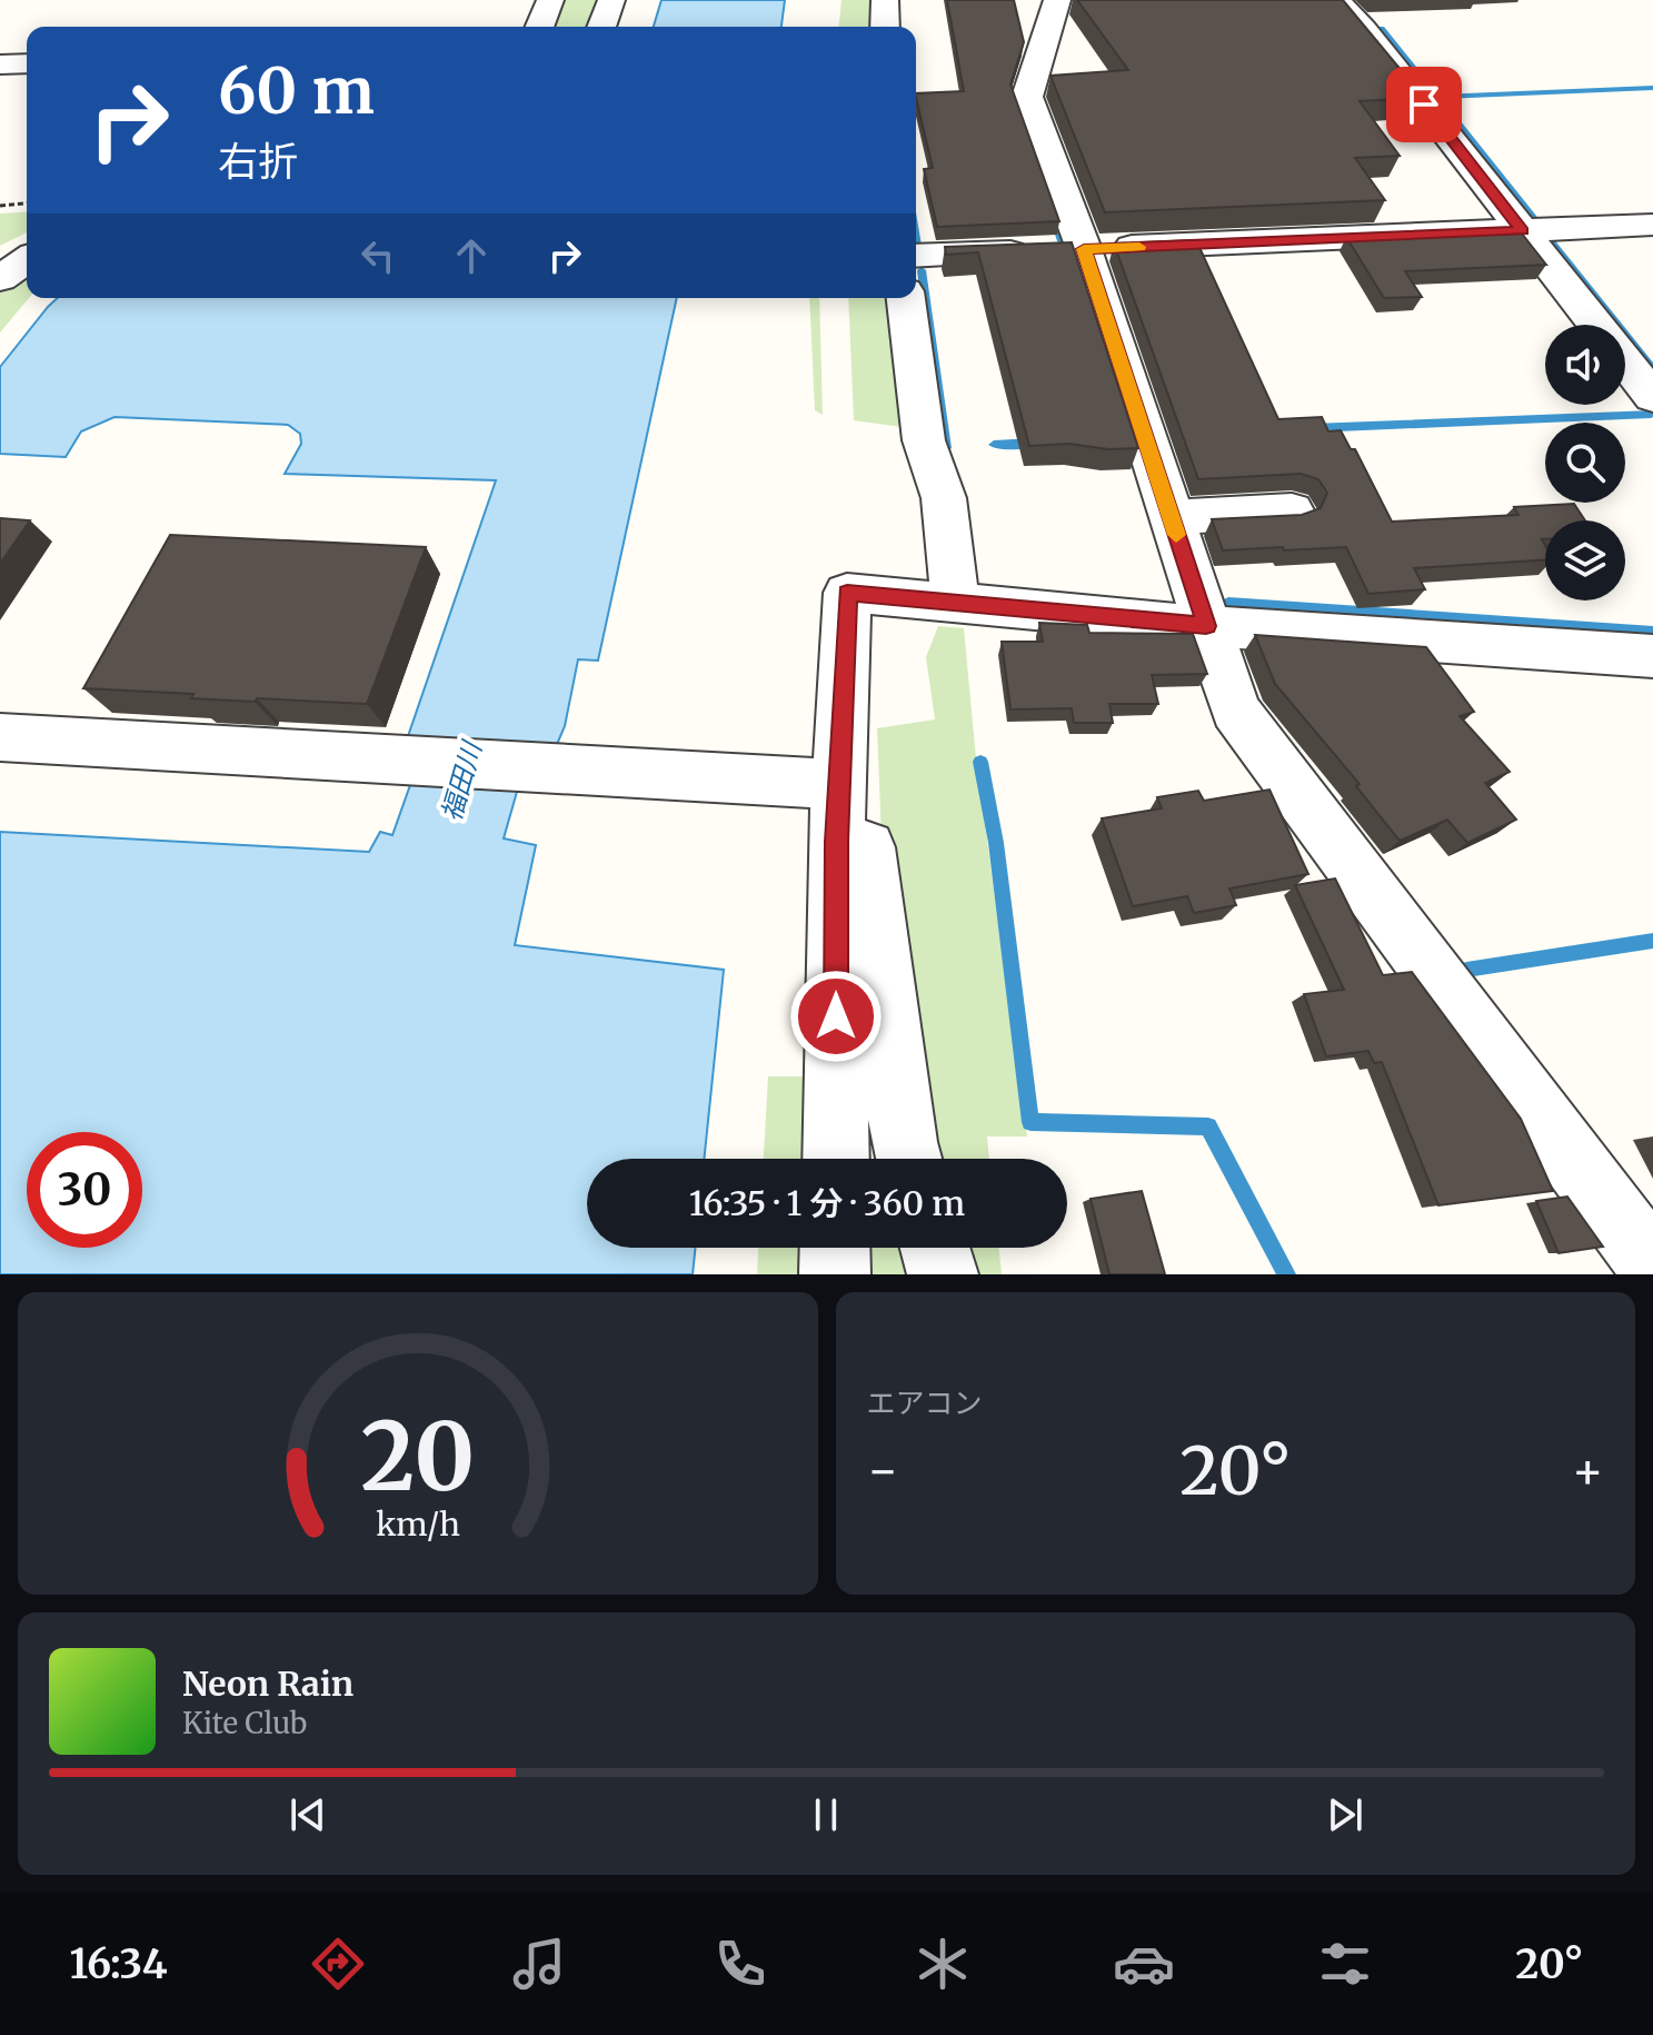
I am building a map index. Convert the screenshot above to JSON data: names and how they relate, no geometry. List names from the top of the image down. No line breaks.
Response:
{"water":["福田川"],"page":{"turn":["60 m","右折"],"limit":"30","trip":"16:35 · 1 分 · 360 m","tile":"エアコン","heat":["−","20°","+"],"song":["Neon Rain","Kite Club"],"tabs":["16:34","20°"],"gauge":["20","km/h"]}}
